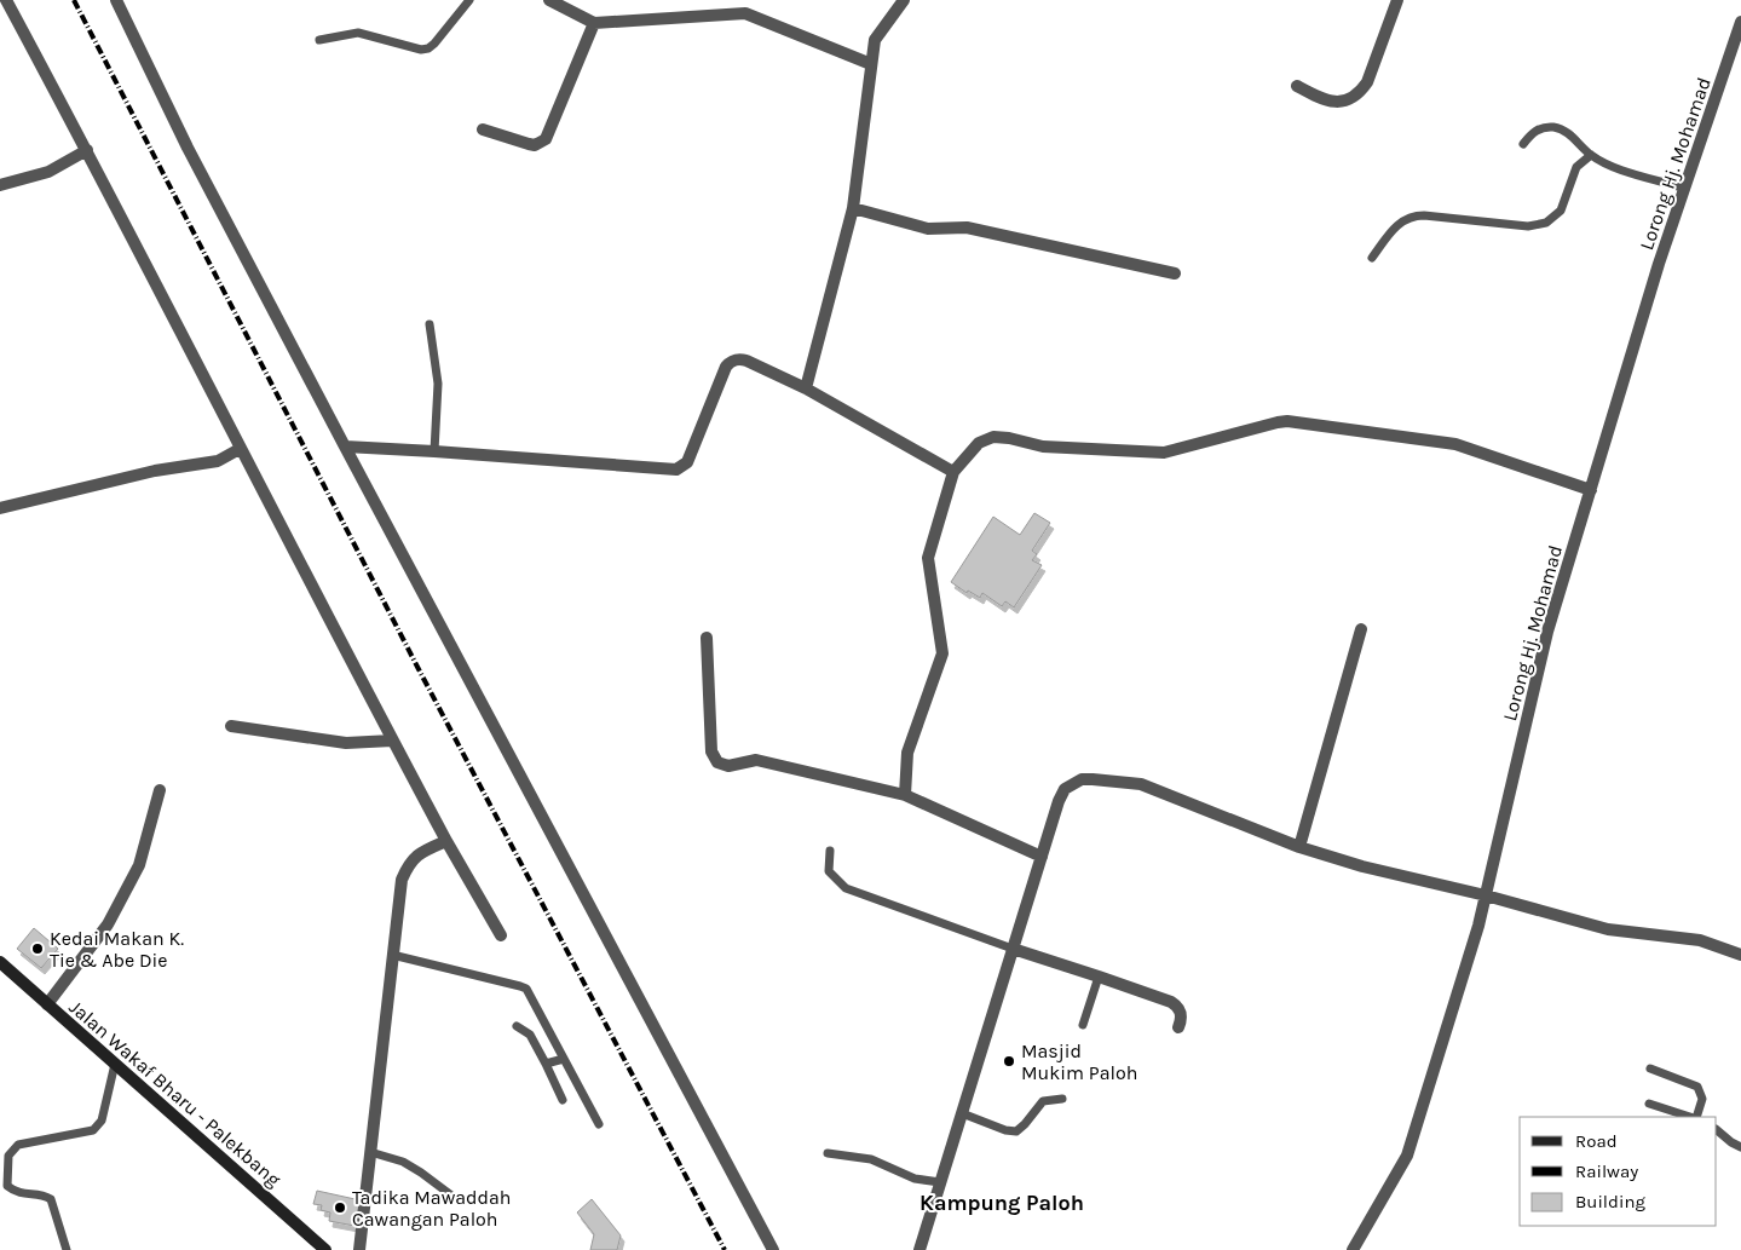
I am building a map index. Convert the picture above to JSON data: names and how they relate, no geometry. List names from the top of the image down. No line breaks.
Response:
{"streets":{"main road":["Jalan Wakaf Bharu - Palekbang"],"street":["Lorong Hj. Mohamad"]},"districts":["Kampung Paloh"],"places":["Kedai Makan K. Tie & Abe Die","Masjid Mukim Paloh","Tadika Mawaddah Cawangan Paloh"],"legend":["Road","Railway","Building"]}
